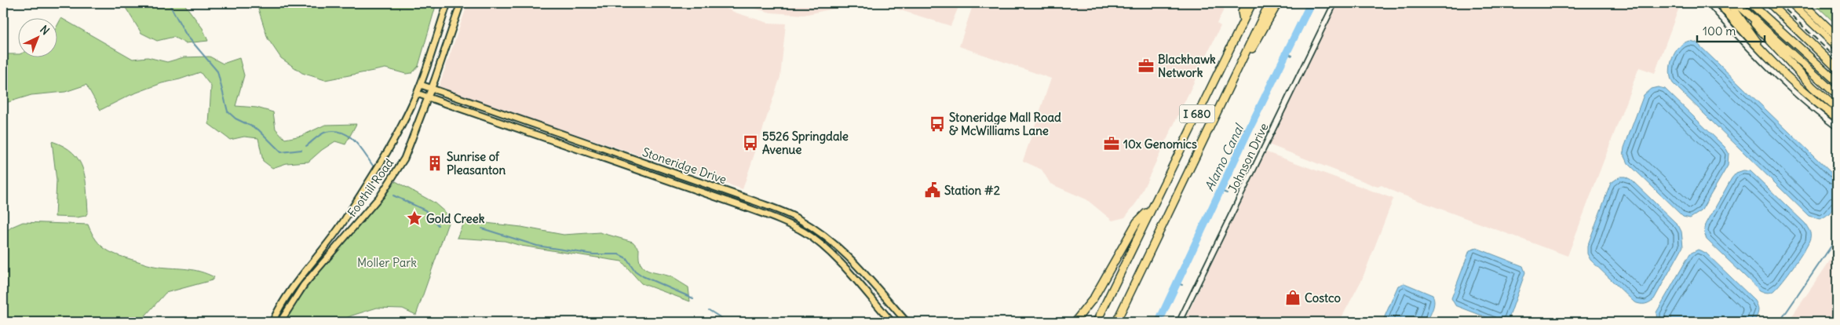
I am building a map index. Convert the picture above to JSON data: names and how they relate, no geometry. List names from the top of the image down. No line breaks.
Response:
{"streets":{"highway":["I 680"],"main road":["Stoneridge Drive","Foothill Road"],"street":["Johnson Drive"]},"crossings":[["Stoneridge Drive","Foothill Road"]],"water":["Alamo Canal"],"parks":["Moller Park"],"places":{"office":["Blackhawk Network","10x Genomics"],"bus stop":["Stoneridge Mall Road & McWilliams Lane","5526 Springdale Avenue"],"building":["Sunrise of Pleasanton"],"public building":["Station #2"],"place":["Gold Creek"],"shop":["Costco"]},"scale_bar":"100 m","north":"top right"}
